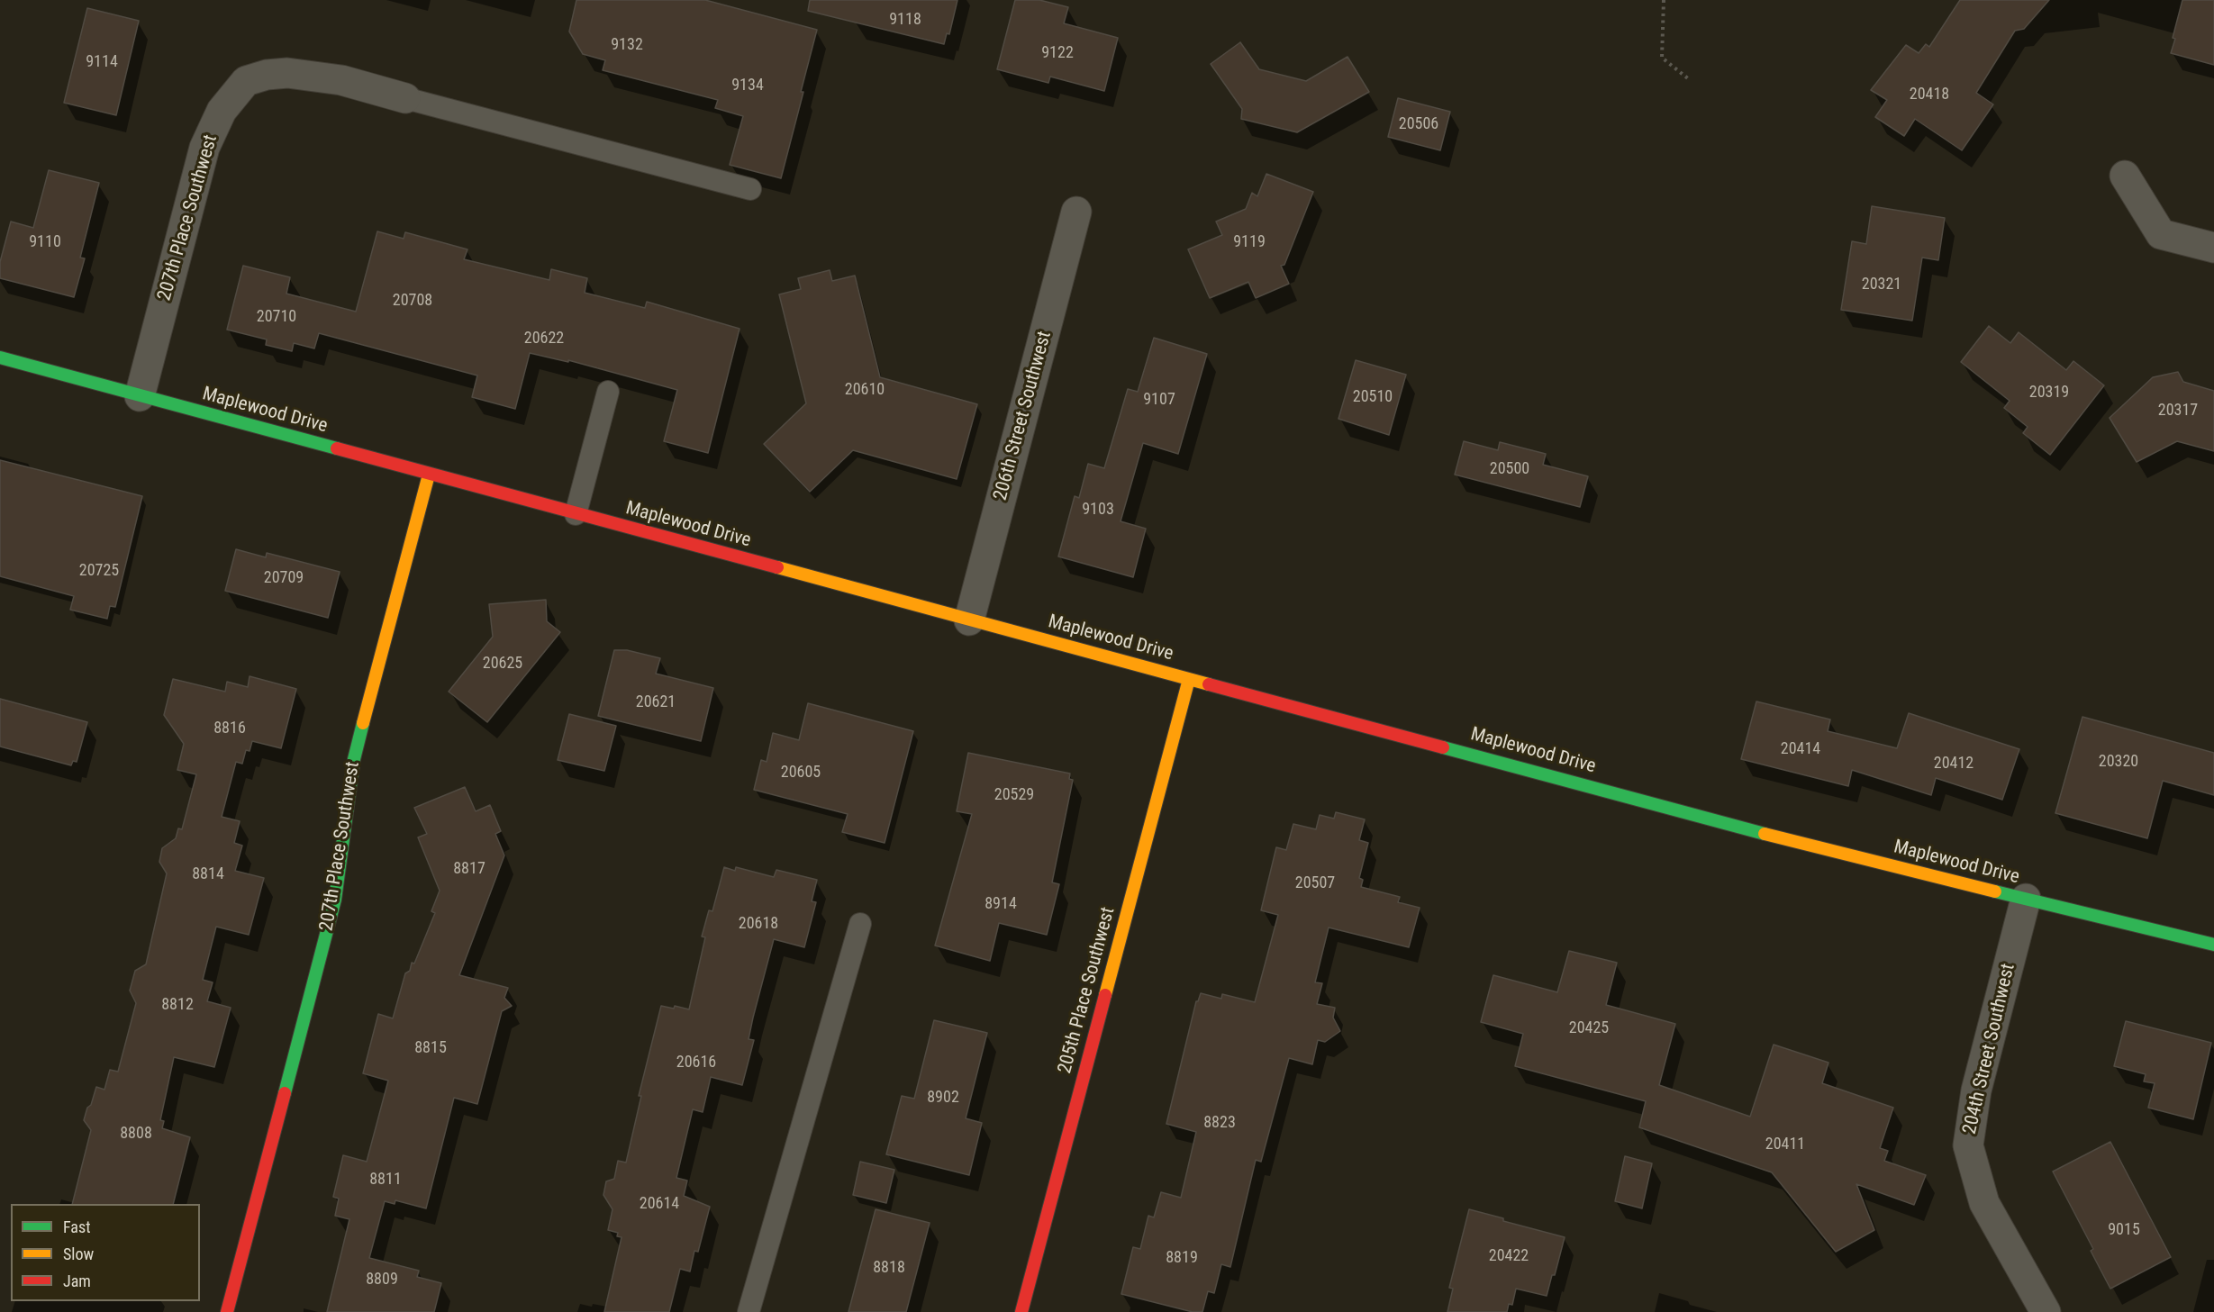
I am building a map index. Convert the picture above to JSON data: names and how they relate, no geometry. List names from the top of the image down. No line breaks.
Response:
{"streets":{"street":["207th Place Southwest","Maplewood Drive","206th Street Southwest","205th Place Southwest","204th Street Southwest"]},"crossings":[["207th Place Southwest","Maplewood Drive"],["Maplewood Drive","206th Street Southwest"],["Maplewood Drive","205th Place Southwest"],["Maplewood Drive","204th Street Southwest"]],"house_numbers":["9118","9132","9122","9114","9134","20418","20506","9110","9119","20321","20708","20710","20622","20610","20319","20510","9107","20317","20500","9103","20725","20709","20625","20621","8816","20414","20320","20412","20605","20529","8817","8814","20507","8914","20618","8812","20425","8815","20616","8902","8823","8808","20411","8811","20614","9015","20422","8819","8818","8809"],"legend":["Fast","Slow","Jam"]}
